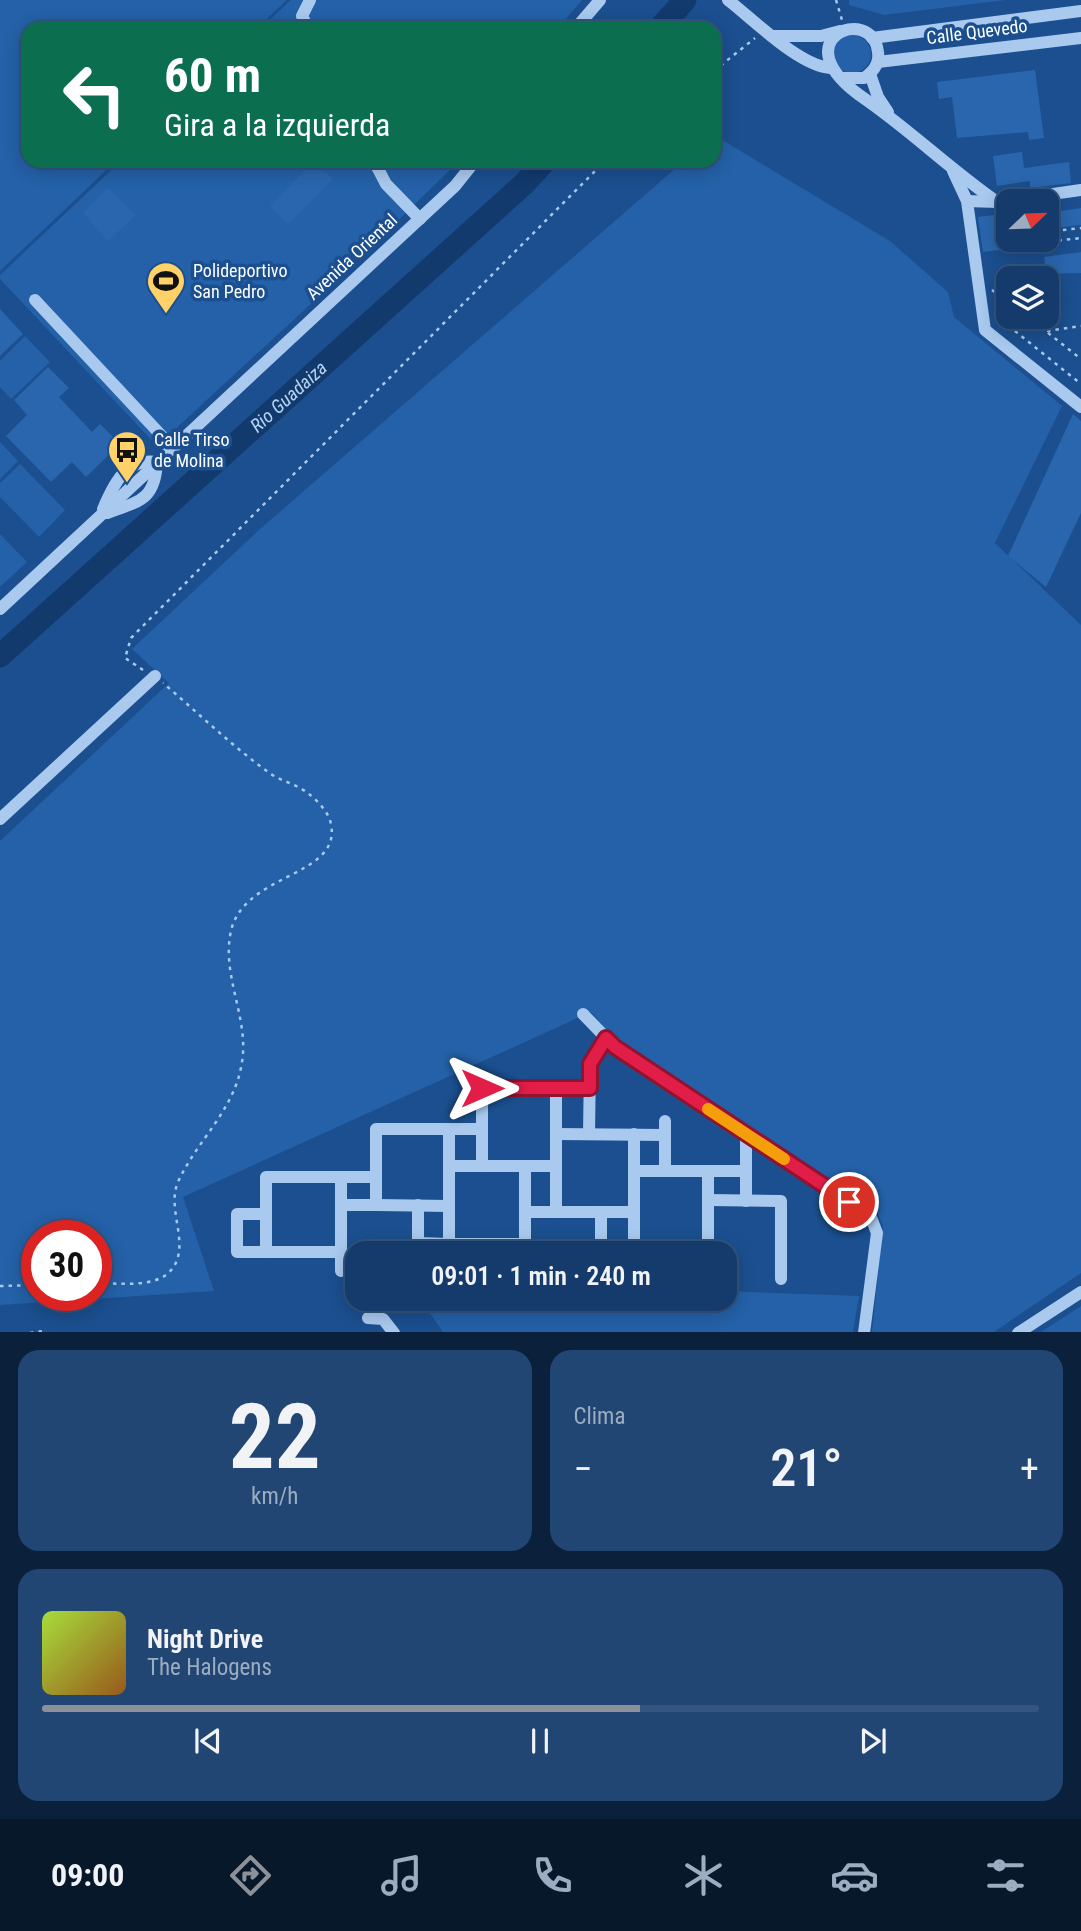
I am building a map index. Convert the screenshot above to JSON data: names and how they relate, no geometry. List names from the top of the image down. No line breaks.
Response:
{"streets":{"street":["Calle Quevedo","Avenida Oriental"]},"water":["Rio Guadaiza"],"places":{"sports":["Polideportivo San Pedro"],"bus stop":["Calle Tirso de Molina"]},"north":"top right","page":{"turn":["60 m","Gira a la izquierda"],"limit":"30","trip":"09:01 · 1 min · 240 m","tile":[["22","km/h"],"Clima"],"heat":["−","21°","+"],"song":["Night Drive","The Halogens"],"tabs":"09:00"}}
